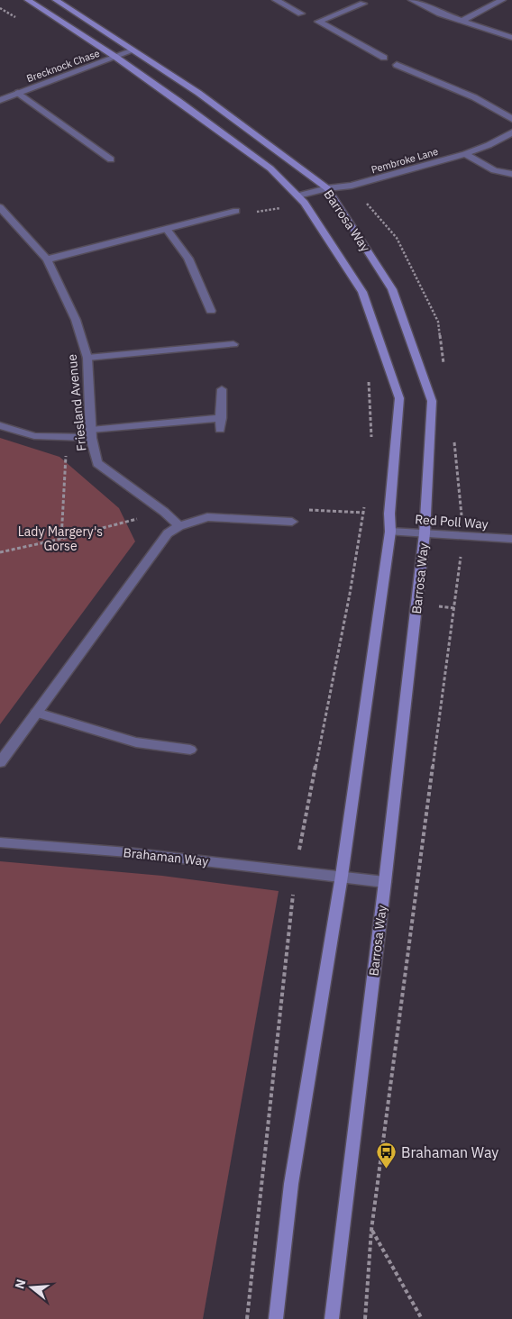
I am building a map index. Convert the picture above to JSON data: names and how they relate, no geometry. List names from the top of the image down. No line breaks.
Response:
{"streets":{"street":["Brecknock Chase","Pembroke Lane","Barrosa Way","Friesland Avenue","Red Poll Way","Brahaman Way"]},"crossings":[["Brecknock Chase","Barrosa Way"],["Pembroke Lane","Barrosa Way"],["Barrosa Way","Red Poll Way"],["Barrosa Way","Brahaman Way"]],"parks":["Lady Margery's Gorse"],"places":{"bus stop":["Brahaman Way"]},"north":"left"}
